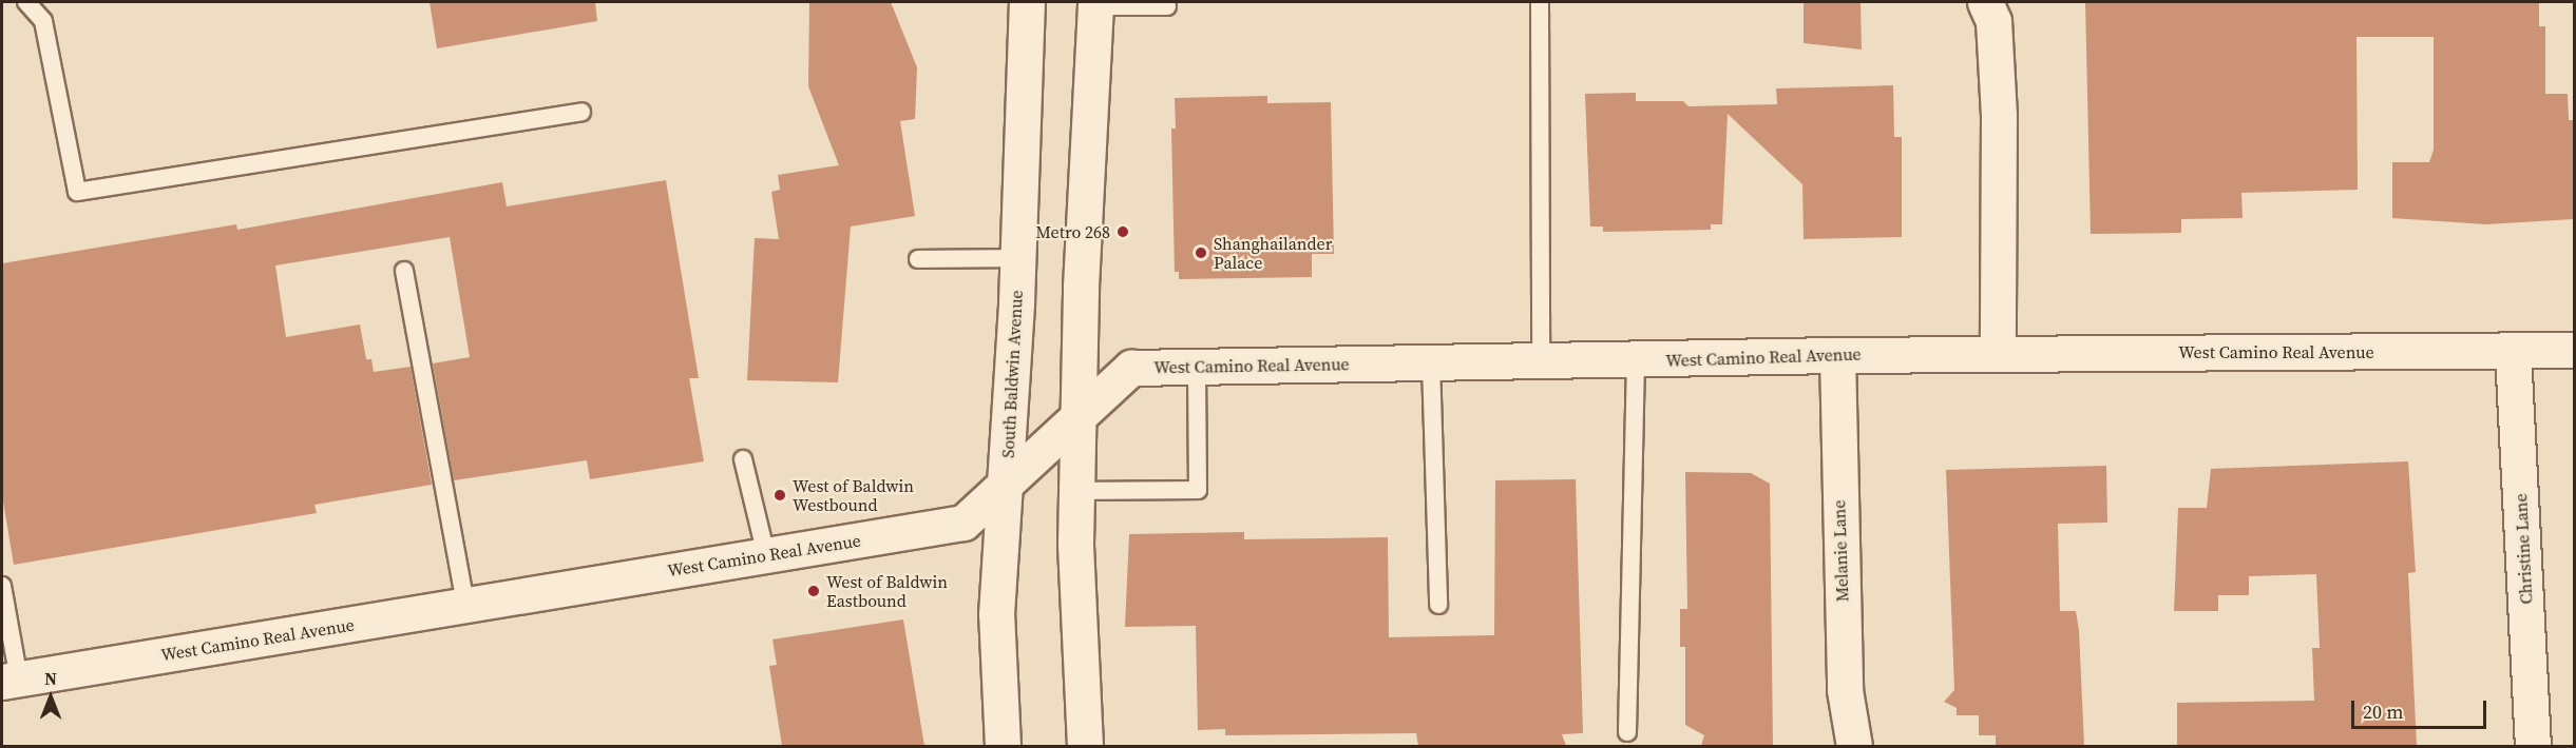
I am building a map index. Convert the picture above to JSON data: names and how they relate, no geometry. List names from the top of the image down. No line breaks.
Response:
{"streets":{"street":["West Camino Real Avenue","South Baldwin Avenue","Christine Lane","Melanie Lane"]},"crossings":[["West Camino Real Avenue","South Baldwin Avenue"],["West Camino Real Avenue","Christine Lane"],["West Camino Real Avenue","Melanie Lane"]],"places":["Metro 268","Shanghailander Palace","West of Baldwin Westbound","West of Baldwin Eastbound"],"scale_bar":"20 m","north":"top"}
